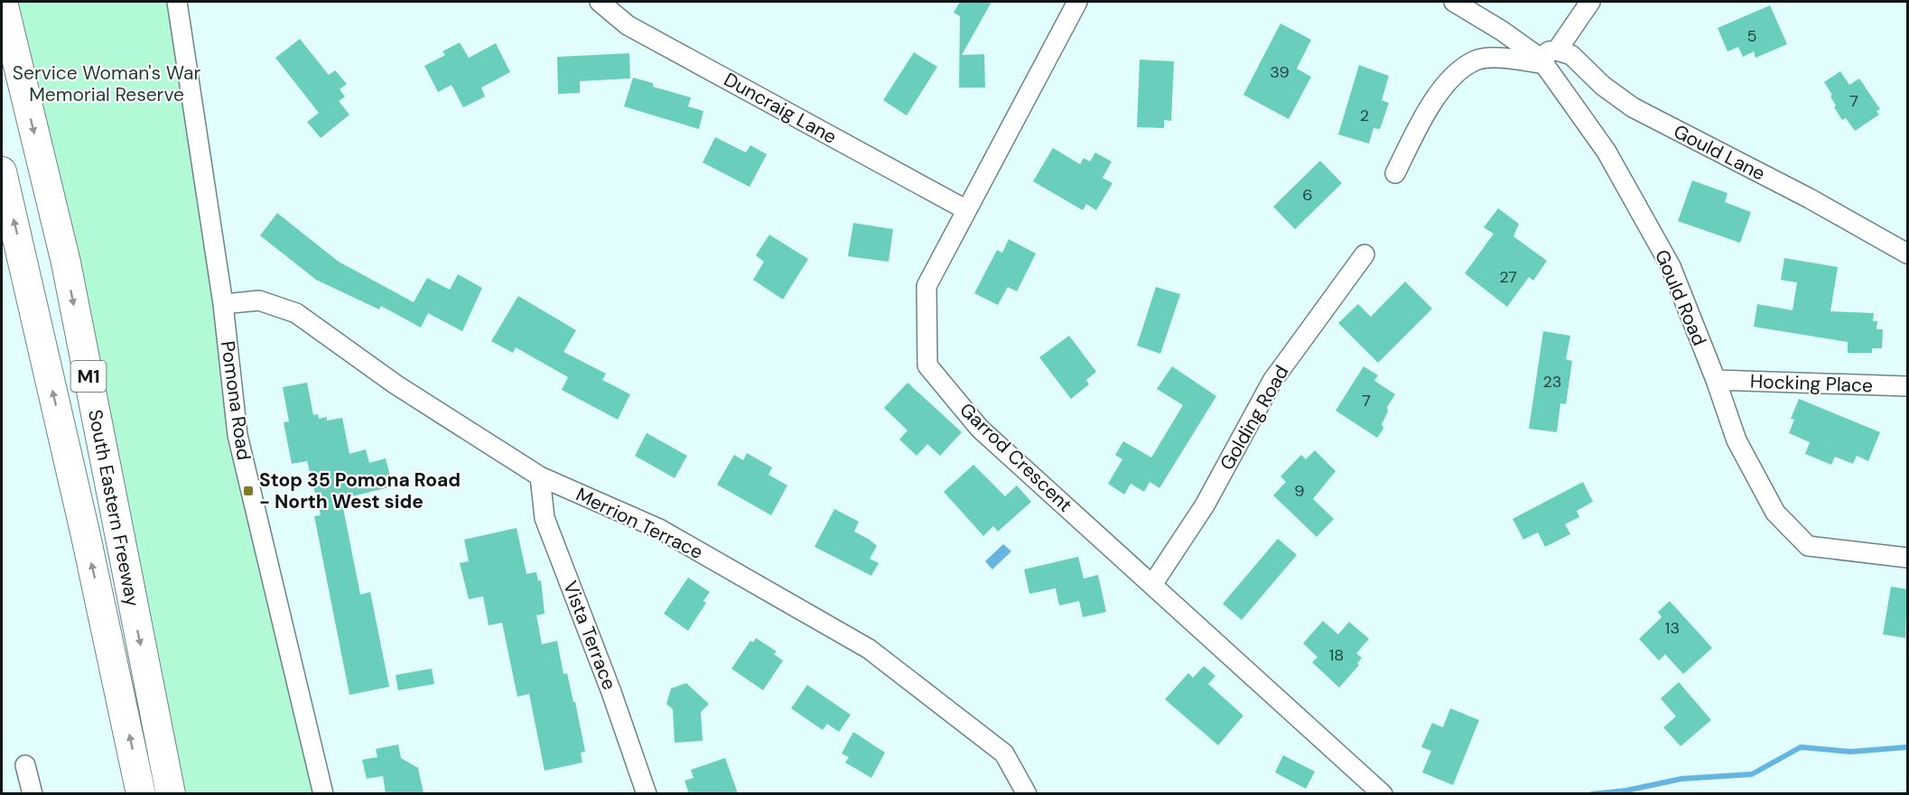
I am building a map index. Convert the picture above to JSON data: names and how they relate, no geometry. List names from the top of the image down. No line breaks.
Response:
{"streets":{"highway":["M1","South Eastern Freeway"],"street":["Duncraig Lane","Gould Lane","Gould Road","Hocking Place","Pomona Road","Golding Road","Garrod Crescent","Merrion Terrace","Vista Terrace"]},"crossings":[["Duncraig Lane","Garrod Crescent"],["Gould Lane","Gould Road"],["Gould Road","Hocking Place"],["Pomona Road","Merrion Terrace"],["Golding Road","Garrod Crescent"],["Merrion Terrace","Vista Terrace"]],"parks":["Service Woman's War Memorial Reserve"],"places":{"transit":["Stop 35 Pomona Road - North West side"]},"house_numbers":["5","39","7","2","6","27","23","7","9","13","18"]}
